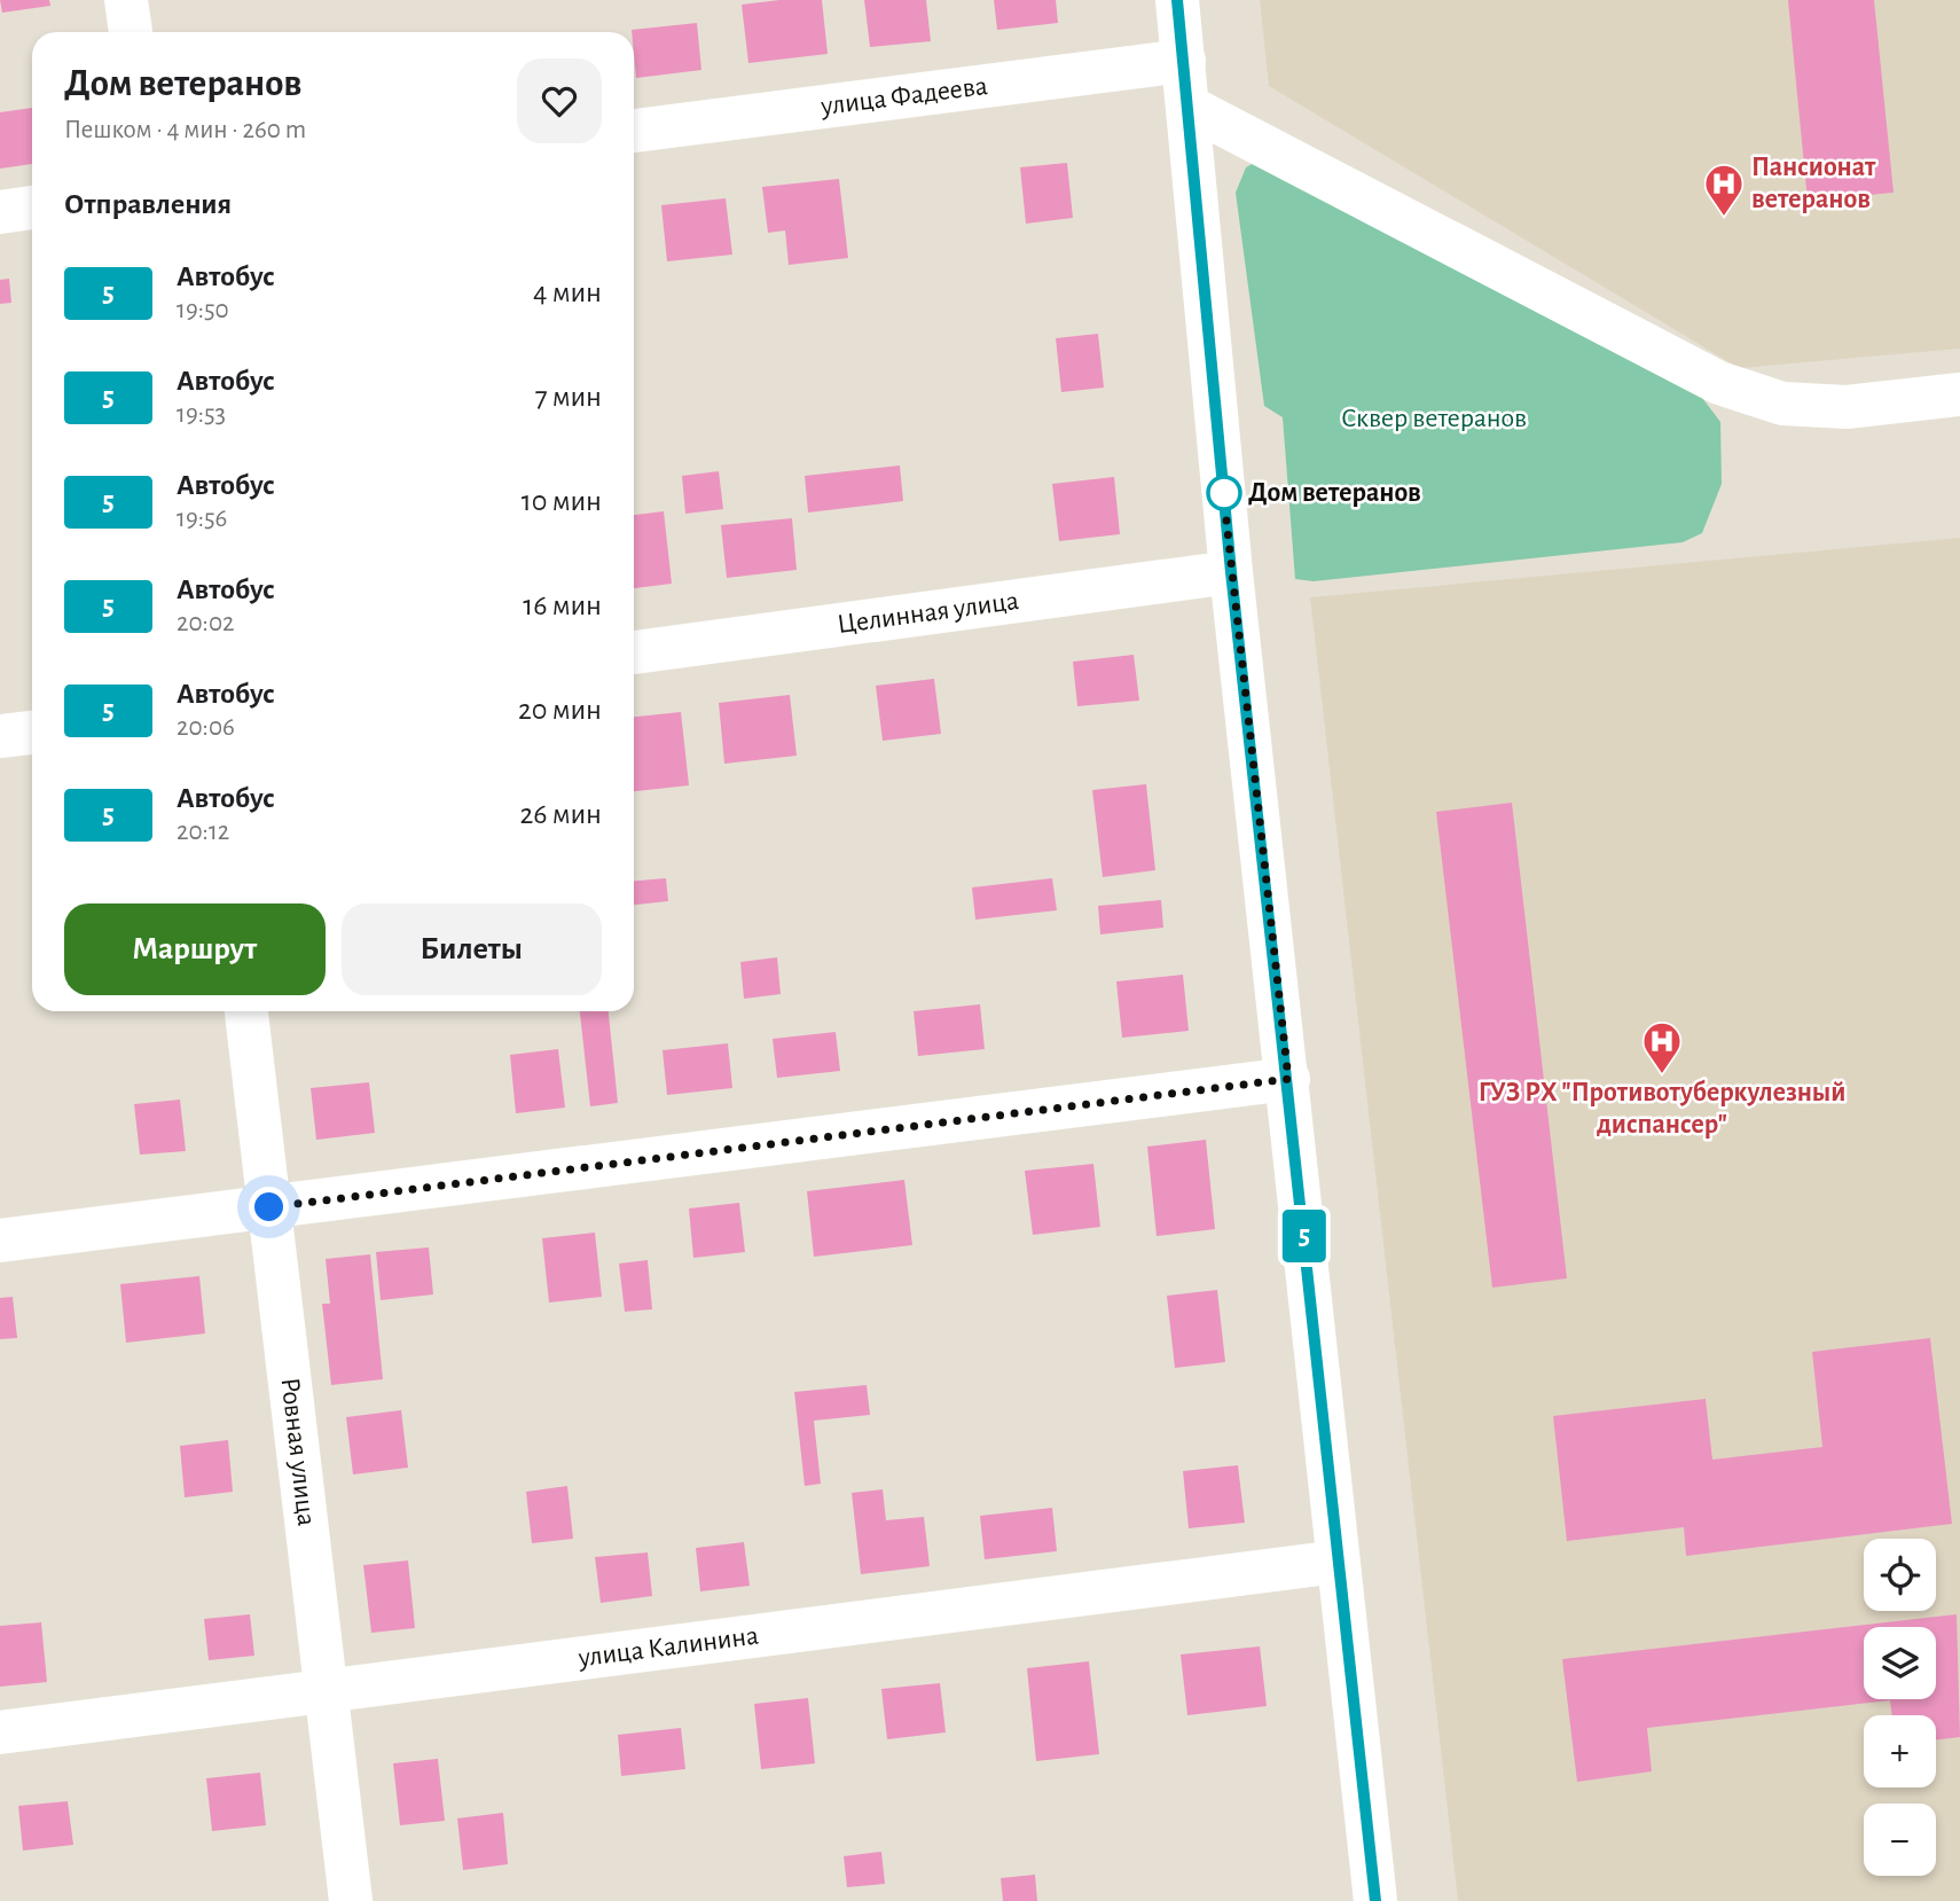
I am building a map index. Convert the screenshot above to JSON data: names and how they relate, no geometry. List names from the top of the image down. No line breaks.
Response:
{"streets":{"street":["улица Фадеева","Целинная улица","Ровная улица","улица Калинина"]},"crossings":[["Ровная улица","улица Калинина"]],"parks":["Сквер ветеранов"],"places":{"hospital":["Пансионат ветеранов","ГУЗ РХ \"Противотуберкулезный диспансер\""],"other":["Дом ветеранов"]},"lines":["bus line 5"],"page":{"on_map":"5","heading":[["Дом ветеранов","Пешком · 4 мин · 260 m"],"Отправления"],"list":[{"mark":"5","name":"Автобус","note":"19:50","value":"4 мин"},{"mark":"5","name":"Автобус","note":"19:53","value":"7 мин"},{"mark":"5","name":"Автобус","note":"19:56","value":"10 мин"},{"mark":"5","name":"Автобус","note":"20:02","value":"16 мин"},{"mark":"5","name":"Автобус","note":"20:06","value":"20 мин"},{"mark":"5","name":"Автобус","note":"20:12","value":"26 мин"}],"buttons":["Маршрут","Билеты"],"map_buttons":["+","−"]}}
